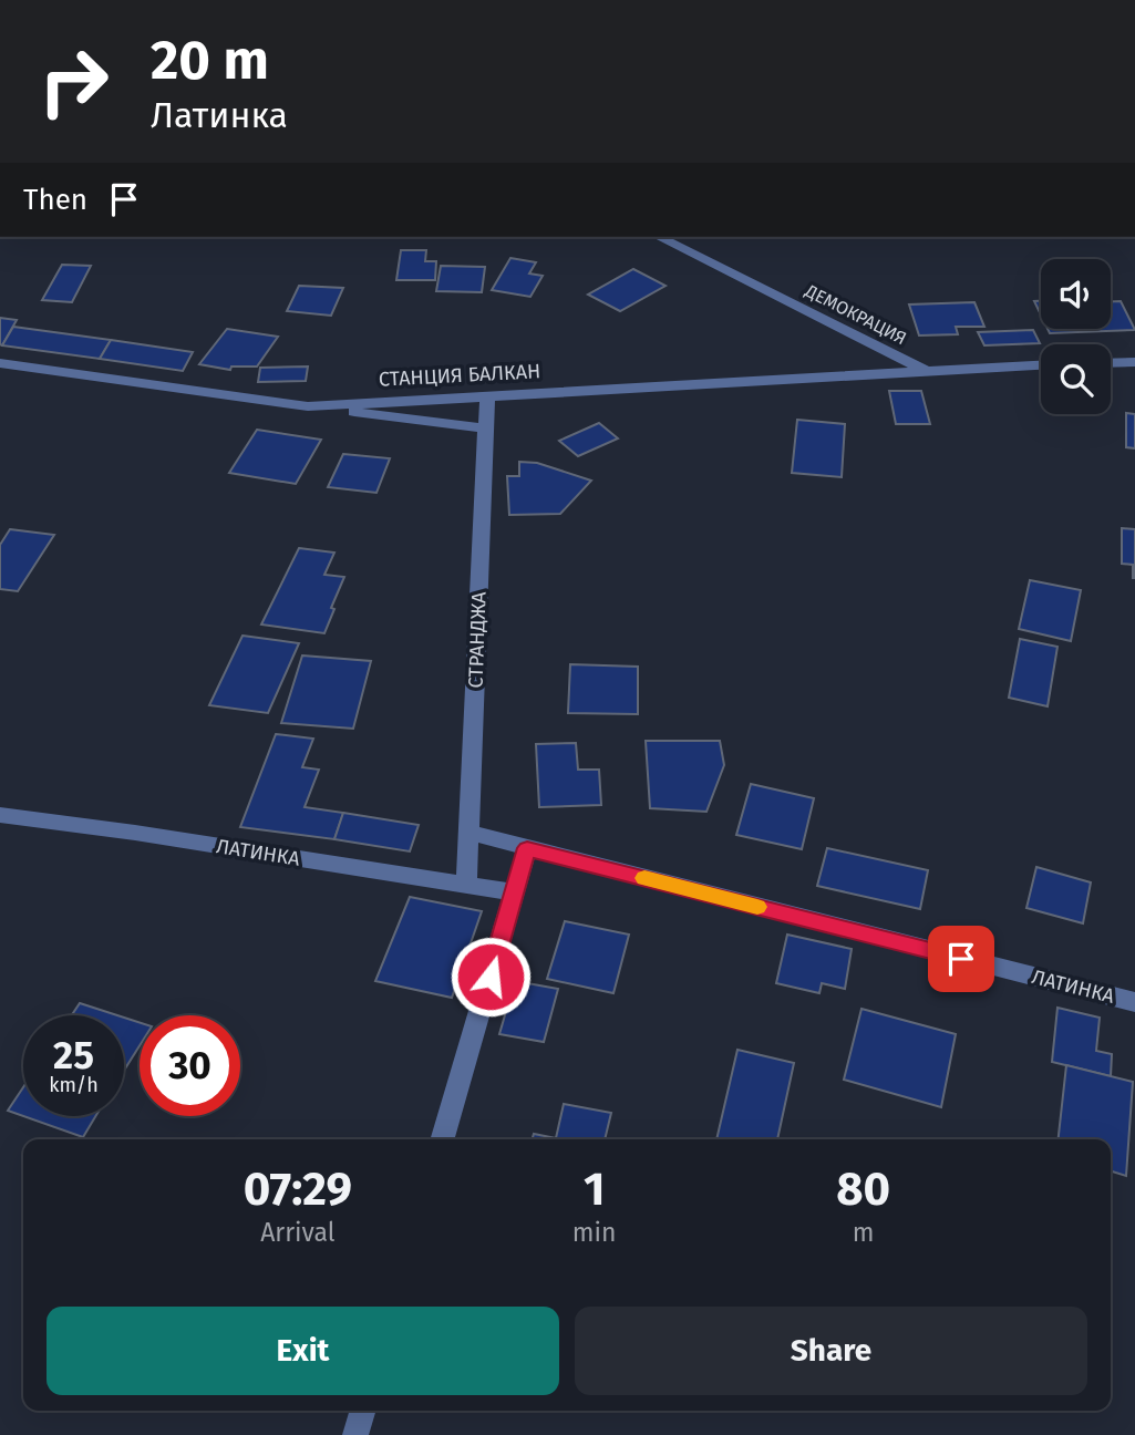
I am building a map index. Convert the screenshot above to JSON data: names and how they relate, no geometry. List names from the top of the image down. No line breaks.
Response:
{"streets":{"street":["ДЕМОКРАЦИЯ","СТАНЦИЯ БАЛКАН","СТРАНДЖА","ЛАТИНКА"]},"crossings":[["ДЕМОКРАЦИЯ","СТАНЦИЯ БАЛКАН"],["СТАНЦИЯ БАЛКАН","СТРАНДЖА"],["СТРАНДЖА","ЛАТИНКА"]],"page":{"turn":["20 m","Латинка"],"then":"Then","speed":"25 km/h","limit":"30","eta":["07:29","Arrival","1","min","80","m"],"buttons":["Exit","Share"]}}
